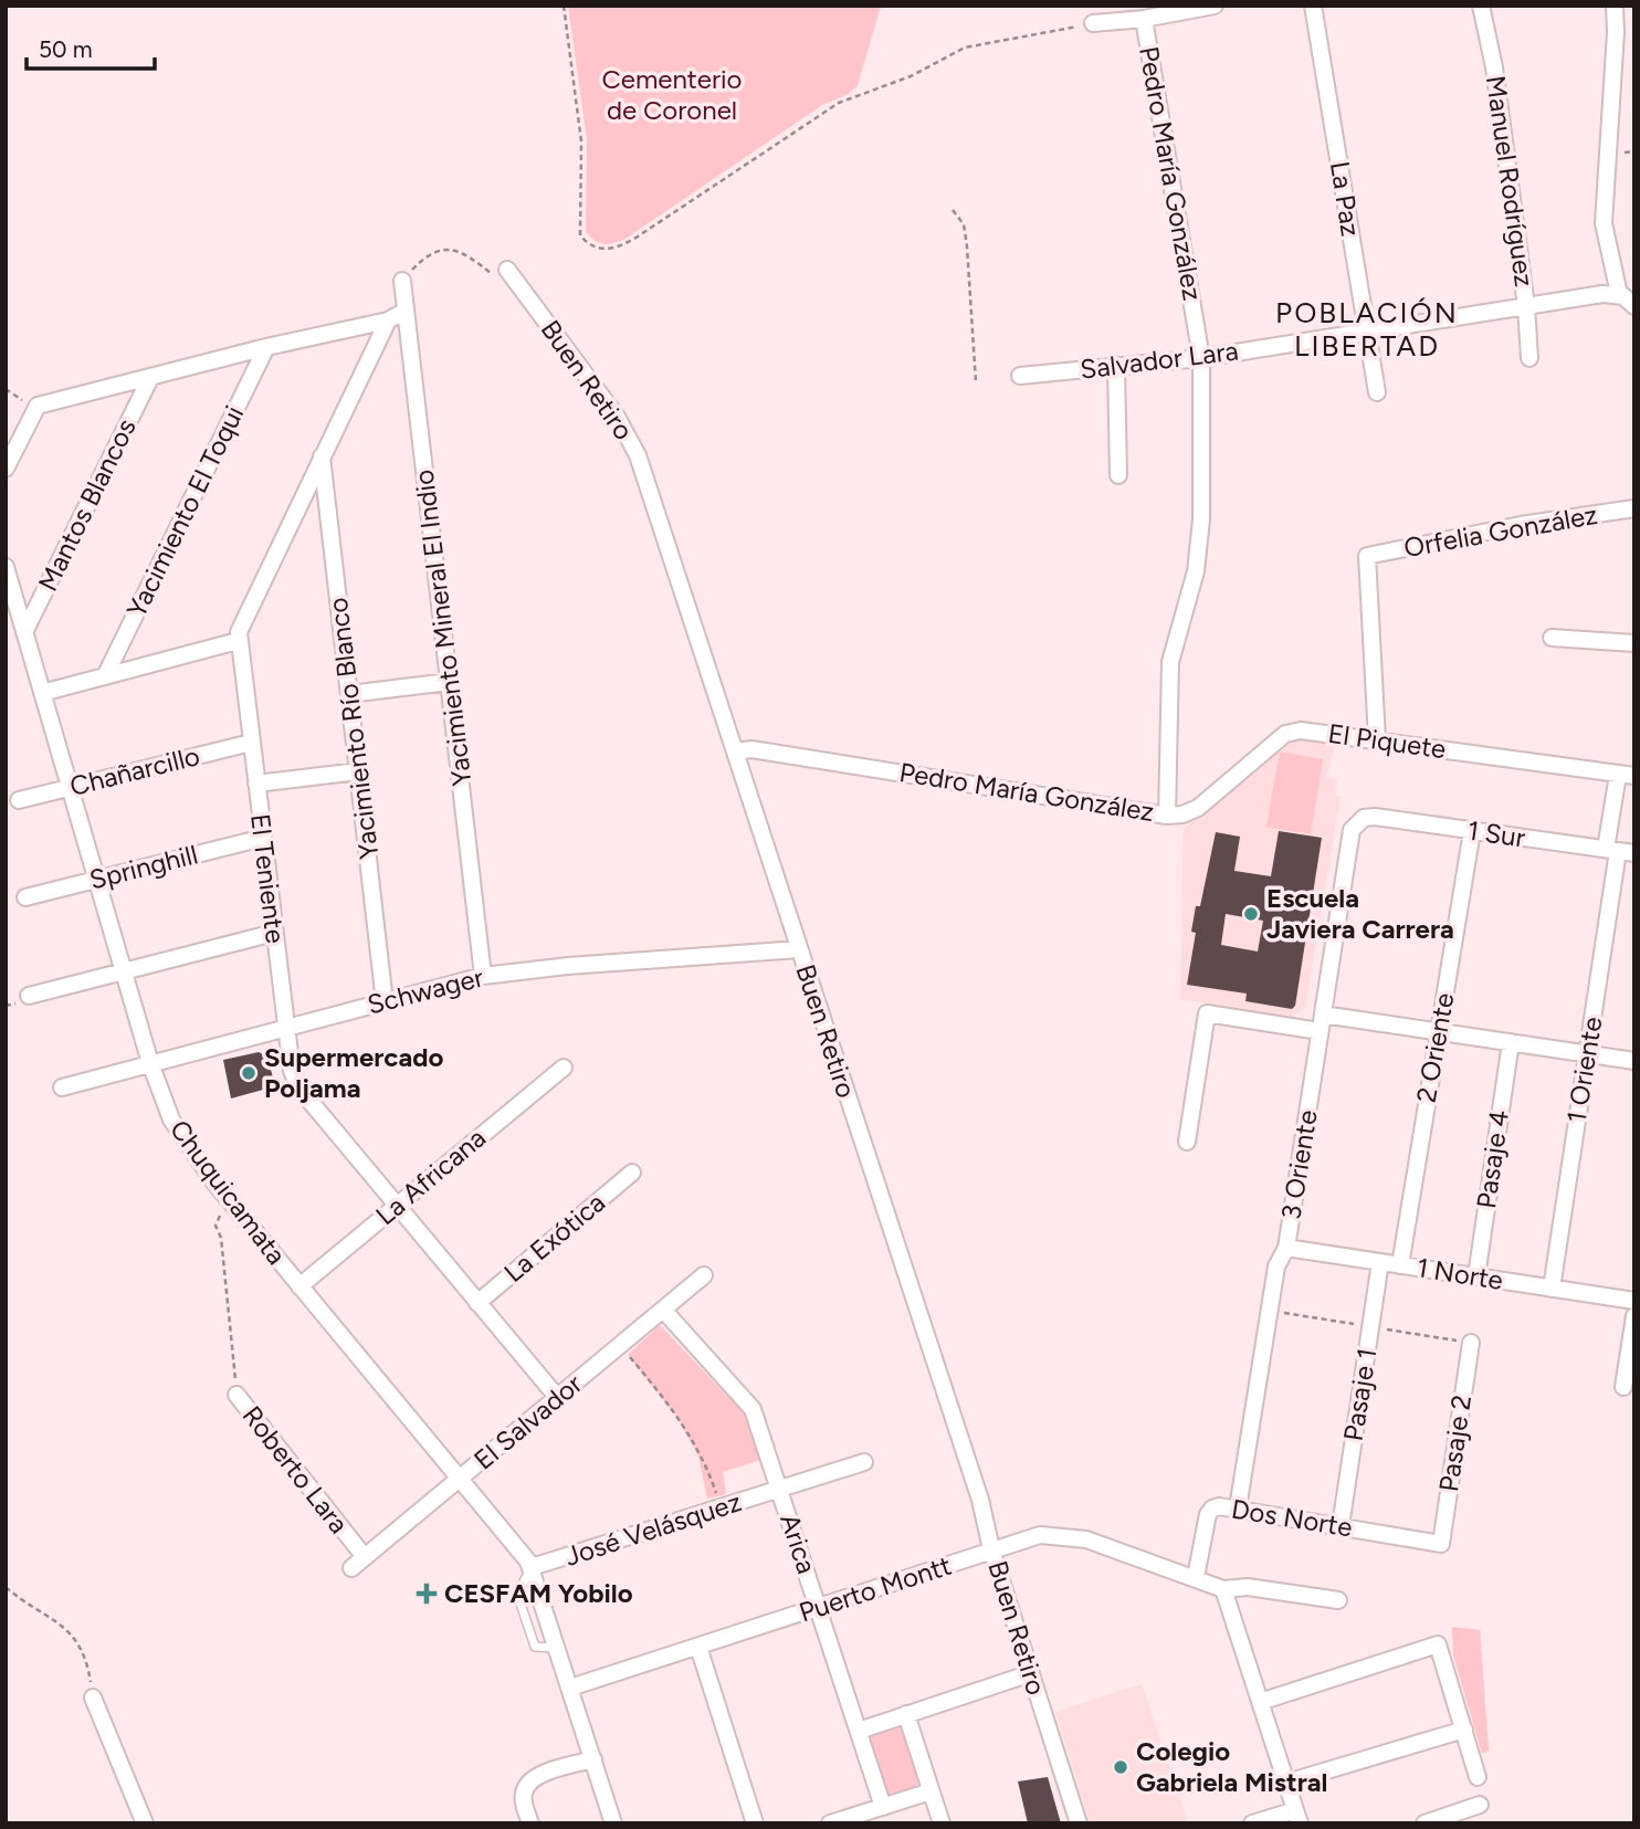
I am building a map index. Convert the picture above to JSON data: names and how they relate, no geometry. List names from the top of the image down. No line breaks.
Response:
{"streets":{"street":["Pedro María González","Manuel Rodríguez","La Paz","Salvador Lara","Buen Retiro","Mantos Blancos","Yacimiento El Toqui","Orfelia González","Yacimiento Mineral El Indio","Yacimiento Río Blanco","El Piquete","Chañarcillo","1 Sur","Springhill","El Teniente","Schwager","2 Oriente","1 Oriente","Pasaje 4","3 Oriente","La Africana","Chuquicamata","La Exótica","1 Norte","Pasaje 1","El Salvador","Pasaje 2","Roberto Lara","Dos Norte","José Velásquez","Arica","Puerto Montt"]},"crossings":[["Pedro María González","Salvador Lara"],["Pedro María González","Buen Retiro"],["Pedro María González","El Piquete"],["Manuel Rodríguez","Salvador Lara"],["La Paz","Salvador Lara"],["Buen Retiro","Schwager"],["Buen Retiro","Puerto Montt"],["Mantos Blancos","Chuquicamata"],["Orfelia González","El Piquete"],["Yacimiento Mineral El Indio","Schwager"],["Yacimiento Río Blanco","El Teniente"],["Yacimiento Río Blanco","Schwager"],["El Piquete","1 Oriente"],["Chañarcillo","El Teniente"],["Chañarcillo","Chuquicamata"],["1 Sur","2 Oriente"],["1 Sur","1 Oriente"],["1 Sur","3 Oriente"],["Springhill","El Teniente"],["Springhill","Chuquicamata"],["El Teniente","Schwager"],["El Teniente","La Africana"],["El Teniente","La Exótica"],["El Teniente","El Salvador"],["Schwager","Chuquicamata"],["2 Oriente","1 Norte"],["1 Oriente","1 Norte"],["Pasaje 4","1 Norte"],["3 Oriente","1 Norte"],["3 Oriente","Dos Norte"],["La Africana","Chuquicamata"],["Chuquicamata","El Salvador"],["Chuquicamata","Roberto Lara"],["Chuquicamata","José Velásquez"],["1 Norte","Pasaje 1"],["Pasaje 1","Dos Norte"],["El Salvador","Roberto Lara"],["El Salvador","Arica"],["Pasaje 2","Dos Norte"],["Dos Norte","Puerto Montt"],["José Velásquez","Arica"],["Arica","Puerto Montt"]],"districts":["POBLACIÓN LIBERTAD"],"parks":["Cementerio de Coronel"],"places":{"other":["Escuela Javiera Carrera","Supermercado Poljama","Colegio Gabriela Mistral"],"health":["CESFAM Yobilo"]},"scale_bar":"50 m"}
